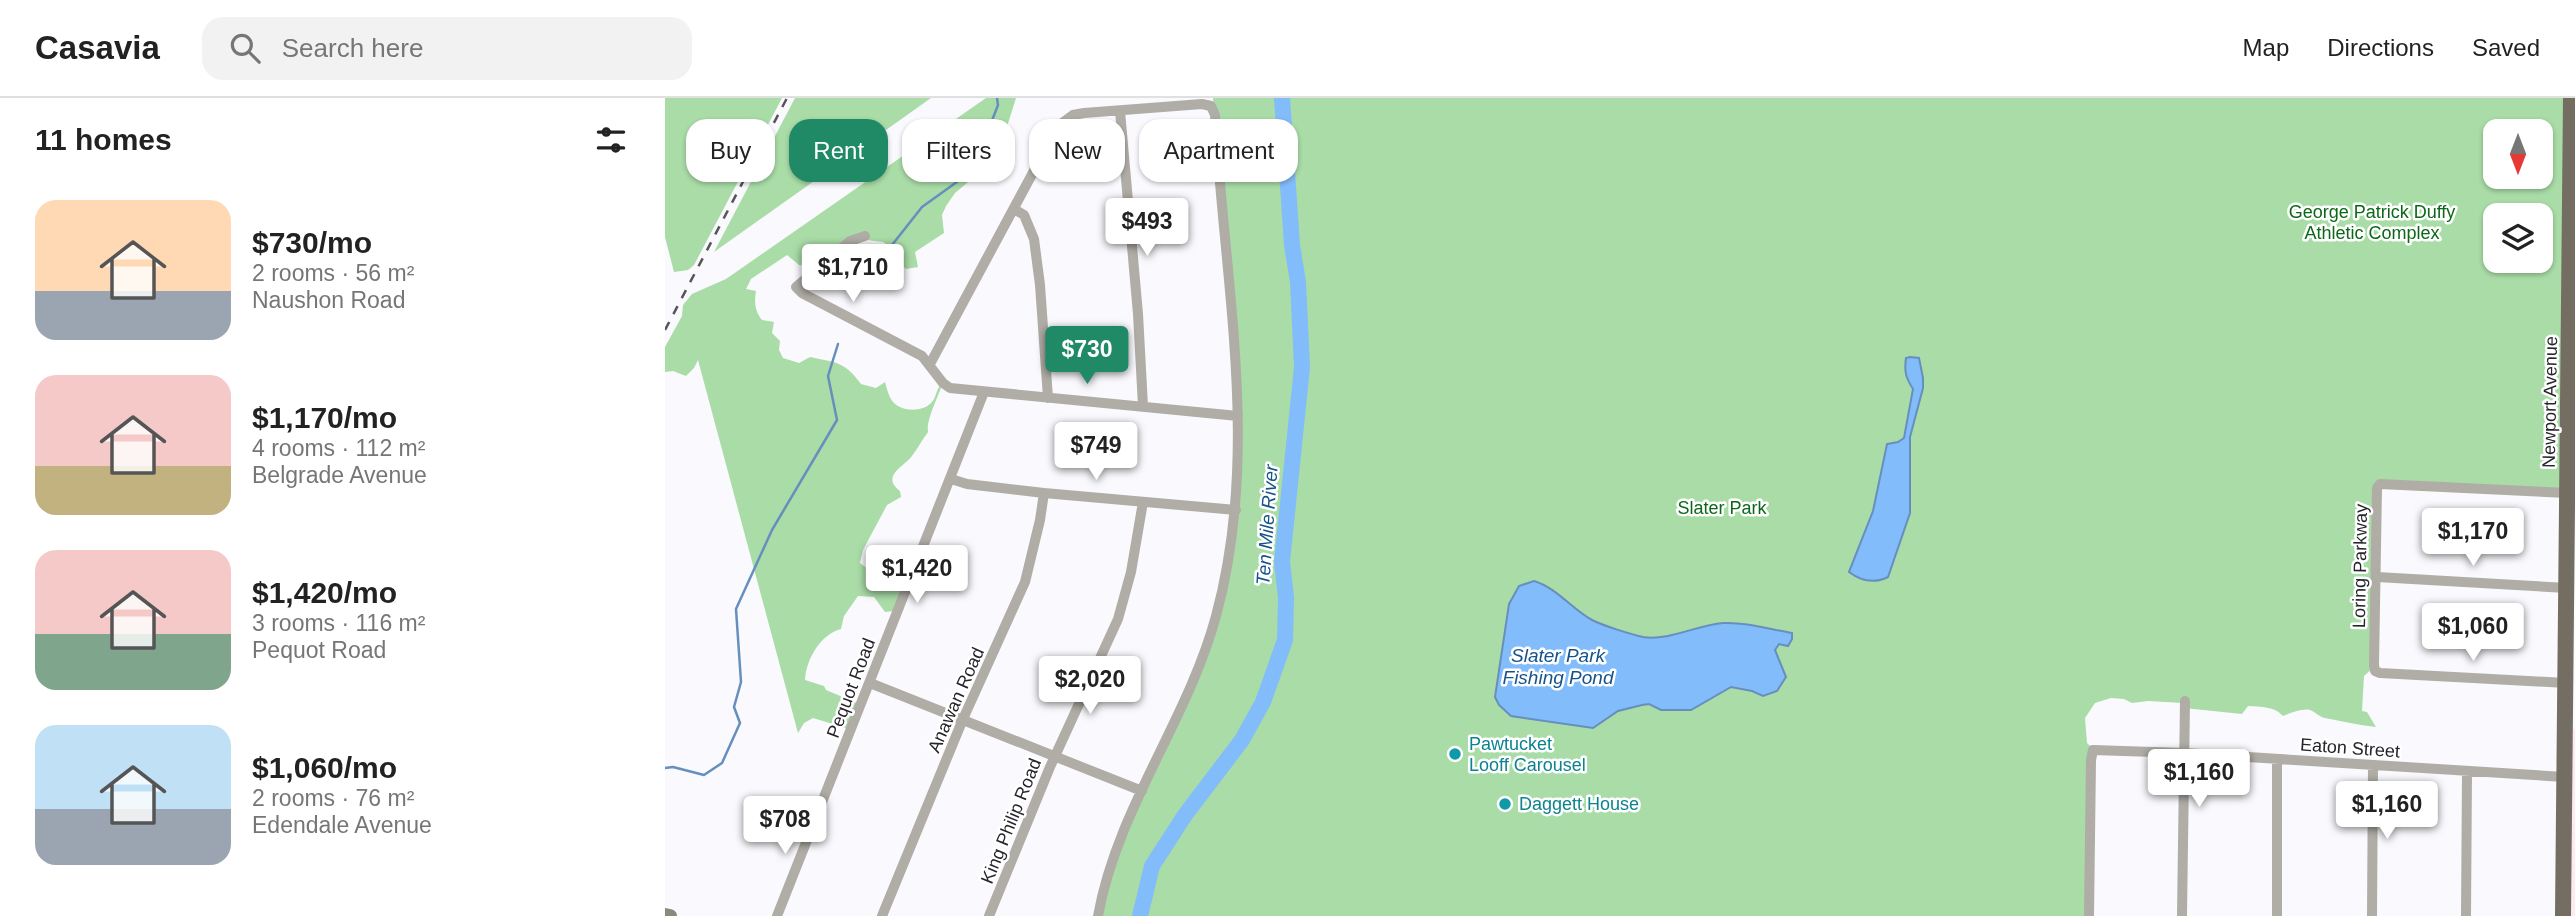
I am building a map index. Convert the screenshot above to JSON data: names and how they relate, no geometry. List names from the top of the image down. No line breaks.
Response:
{"streets":{"main road":["Newport Avenue"],"street":["Loring Parkway","Pequot Road","Anawan Road","Eaton Street","King Philip Road"]},"crossings":[["Newport Avenue","Loring Parkway"],["Newport Avenue","Eaton Street"]],"water":["Ten Mile River","Slater Park Fishing Pond"],"parks":["George Patrick Duffy Athletic Complex","Slater Park"],"places":["Pawtucket Looff Carousel","Daggett House"],"north":"bottom","page":{"header":"Casavia","search":"Search here","nav":["Map","Directions","Saved"],"heading":"11 homes","chip":["Buy","Rent","Filters","New","Apartment"],"list":[{"name":"$730/mo","note":"2 rooms · 56 m² · Naushon Road"},{"name":"$1,170/mo","note":"4 rooms · 112 m² · Belgrade Avenue"},{"name":"$1,420/mo","note":"3 rooms · 116 m² · Pequot Road"},{"name":"$1,060/mo","note":"2 rooms · 76 m² · Edendale Avenue"}],"price":["$493","$1,710","$730","$749","$1,170","$1,420","$1,060","$2,020","$1,160","$1,160","$708"]}}
